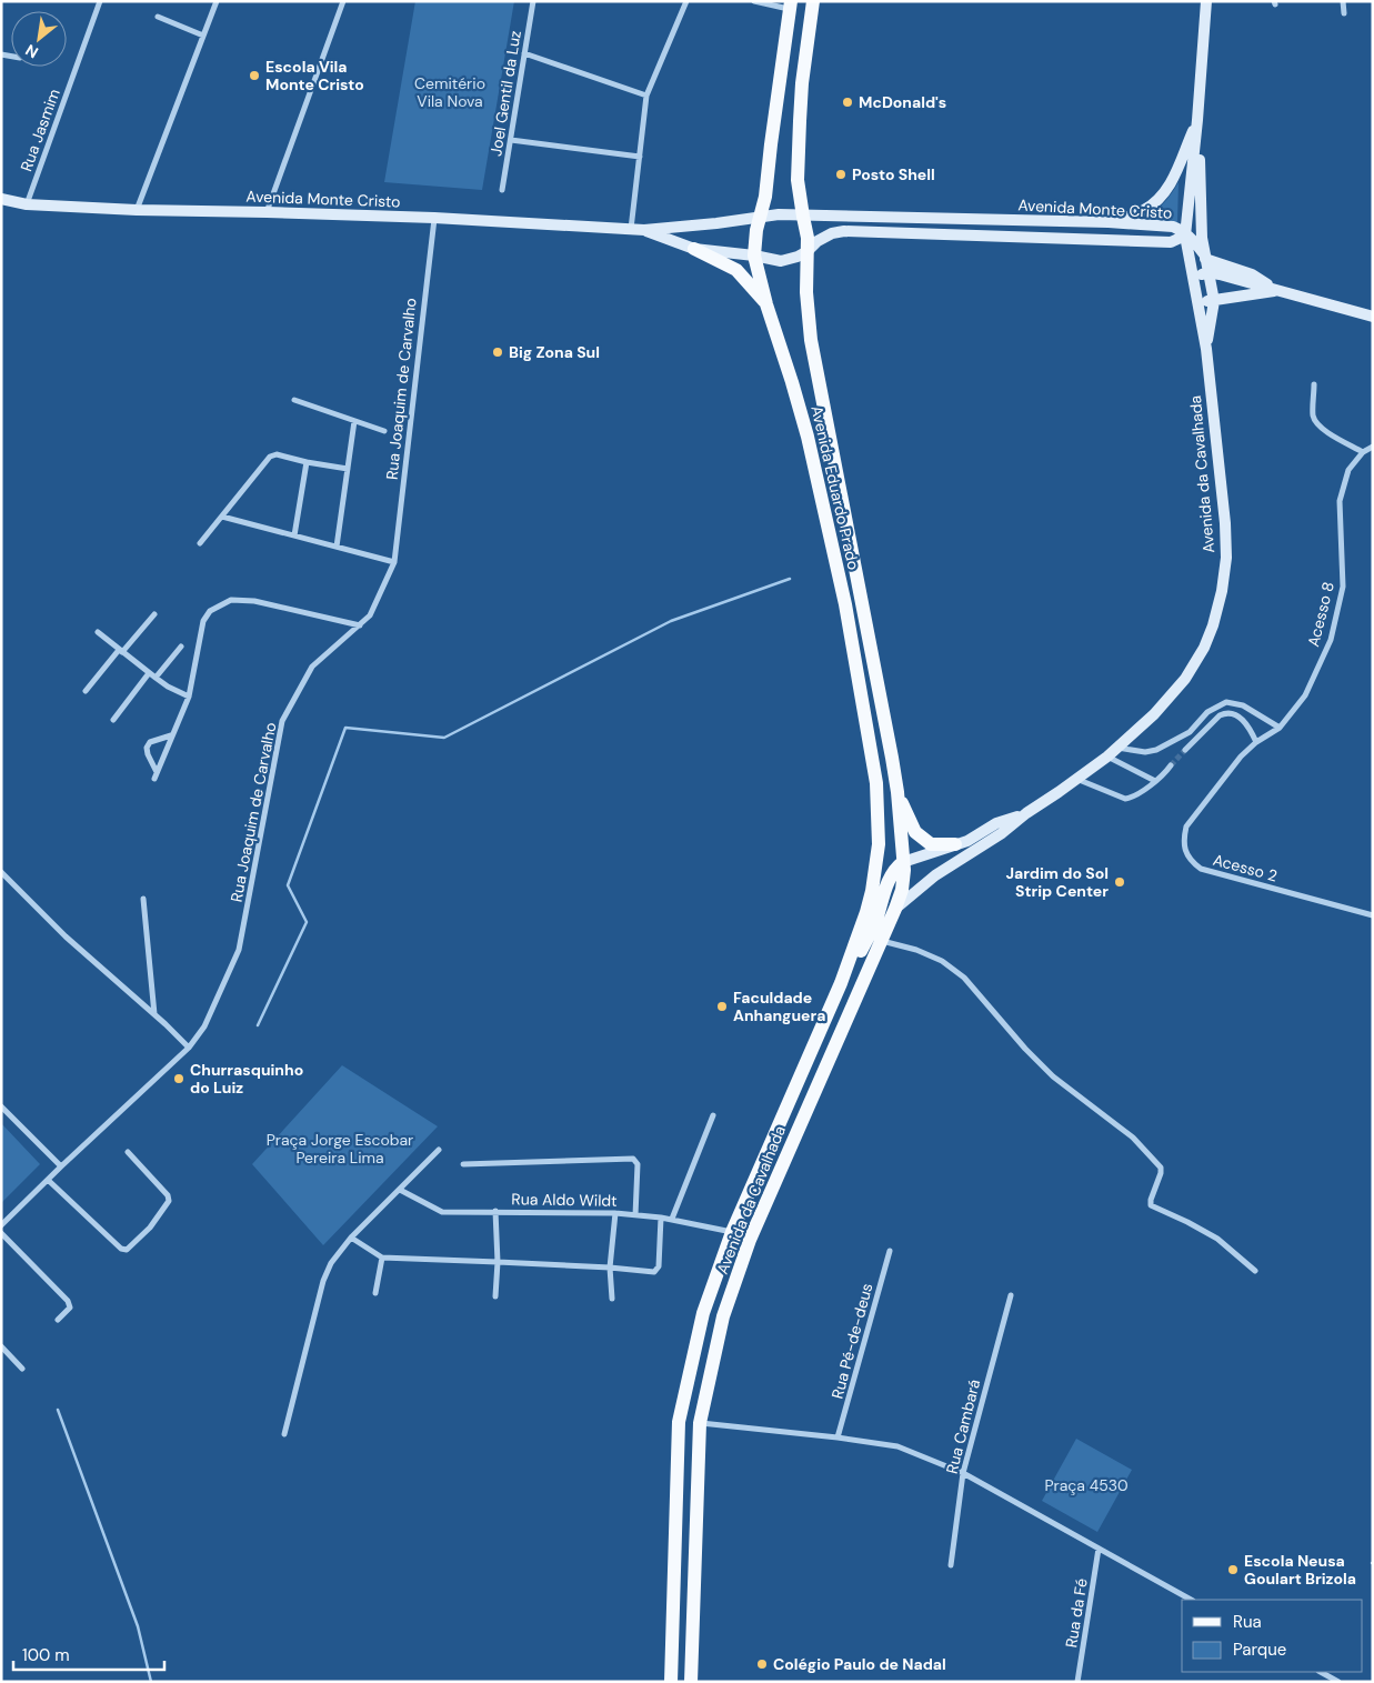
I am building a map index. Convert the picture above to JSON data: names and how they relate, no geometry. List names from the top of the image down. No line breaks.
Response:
{"streets":{"main road":["Avenida Monte Cristo","Avenida da Cavalhada","Avenida Eduardo Prado"],"street":["Joel Gentil da Luz","Rua Jasmim","Rua Joaquim de Carvalho","Acesso 8","Acesso 2","Rua Aldo Wildt","Rua Pé-de-deus","Rua Cambará","Rua da Fé"]},"crossings":[["Rua Jasmim","Avenida Monte Cristo"],["Avenida Monte Cristo","Rua Joaquim de Carvalho"],["Avenida Monte Cristo","Avenida da Cavalhada"],["Avenida Monte Cristo","Avenida Eduardo Prado"],["Avenida da Cavalhada","Avenida Eduardo Prado"],["Avenida da Cavalhada","Rua Aldo Wildt"],["Acesso 8","Acesso 2"]],"parks":["Cemitério Vila Nova","Praça Jorge Escobar Pereira Lima","Praça 4530"],"places":["Escola Vila Monte Cristo","McDonald's","Posto Shell","Big Zona Sul","Jardim do Sol Strip Center","Faculdade Anhanguera","Churrasquinho do Luiz","Escola Neusa Goulart Brizola","Colégio Paulo de Nadal"],"legend":["Rua","Parque"],"scale_bar":"100 m","north":"bottom left"}
